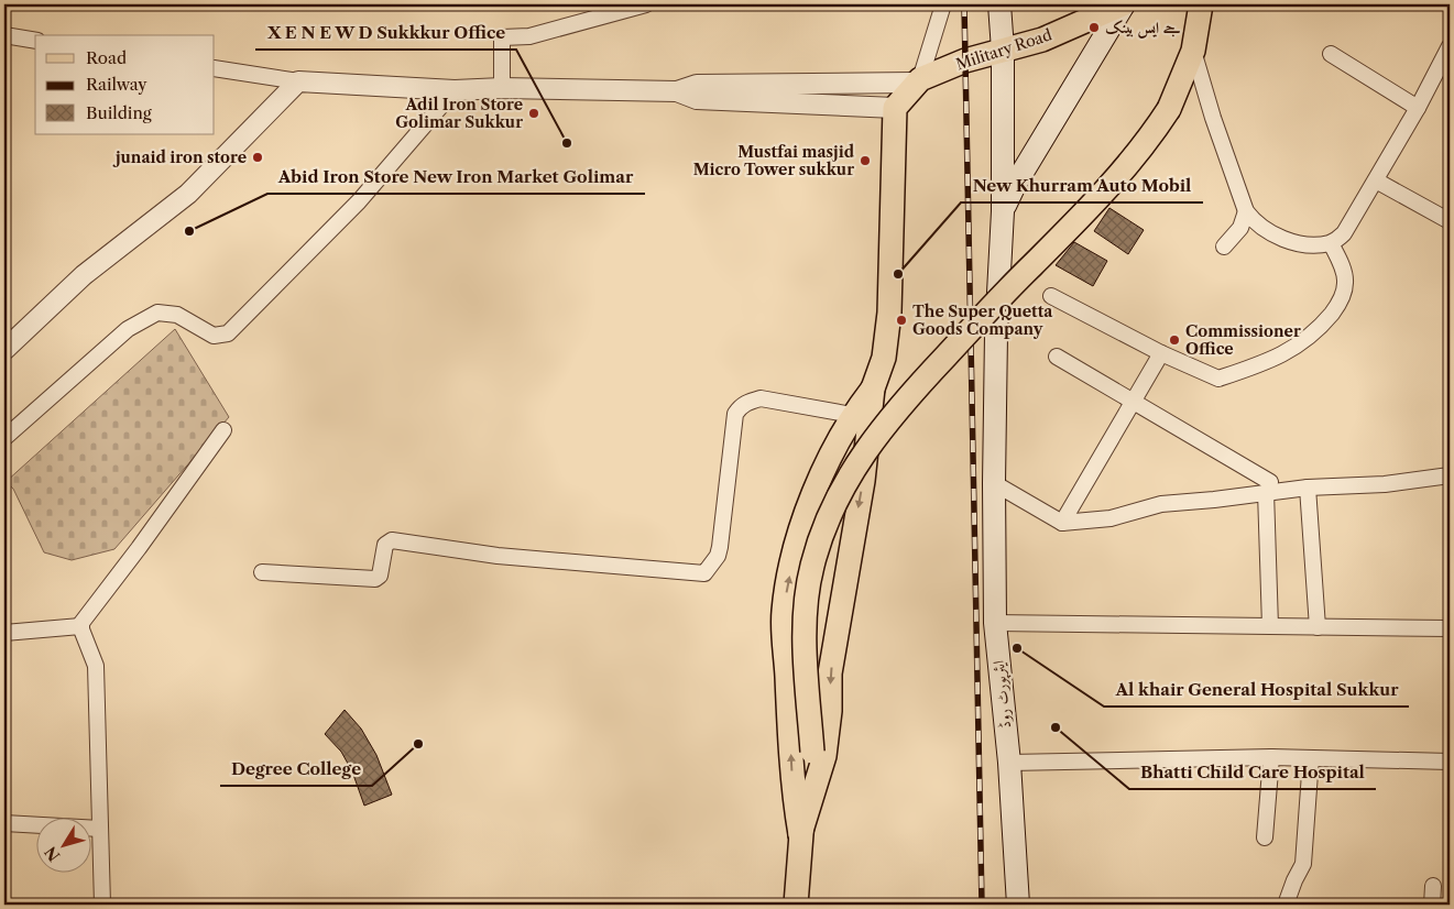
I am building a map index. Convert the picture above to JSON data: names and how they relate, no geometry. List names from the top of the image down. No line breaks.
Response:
{"streets":{"main road":["Military Road","ایئرپورٹ روڈ"]},"crossings":[["Military Road","ایئرپورٹ روڈ"]],"places":["جے ایس بینک","Adil Iron Store Golimar Sukkur","X E N E W D Sukkkur Office","junaid iron store","Mustfai masjid Micro Tower sukkur","Abid Iron Store New Iron Market Golimar","New Khurram Auto Mobil","The Super Quetta Goods Company","Commissioner Office","Al khair General Hospital Sukkur","Bhatti Child Care Hospital","Degree College"],"legend":["Road","Railway","Building"],"north":"bottom left"}
